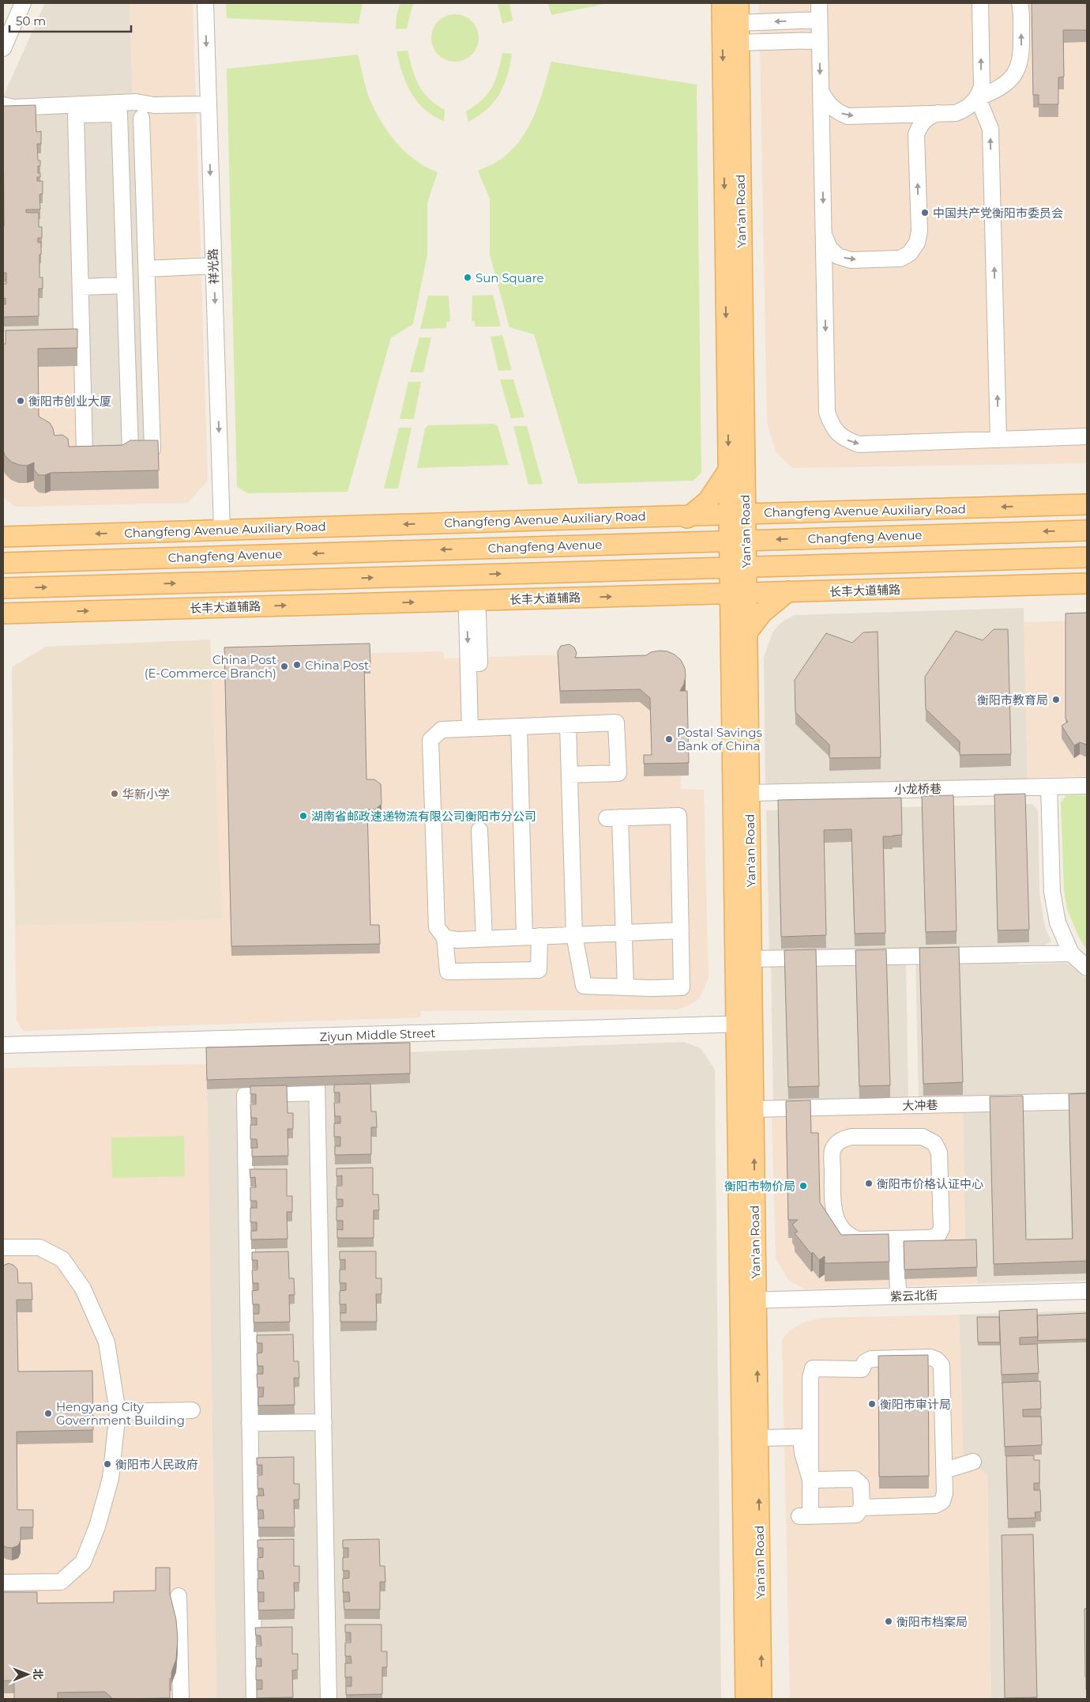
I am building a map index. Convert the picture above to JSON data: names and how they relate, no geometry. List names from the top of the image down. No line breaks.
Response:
{"streets":{"main road":["Yan'an Road","Changfeng Avenue Auxiliary Road","Changfeng Avenue","长丰大道辅路"],"street":["祥光路","小龙桥巷","Ziyun Middle Street","大冲巷","紫云北街"]},"crossings":[["Yan'an Road","Changfeng Avenue Auxiliary Road"],["Yan'an Road","Changfeng Avenue"],["Yan'an Road","长丰大道辅路"],["Yan'an Road","小龙桥巷"],["Yan'an Road","Ziyun Middle Street"],["Yan'an Road","大冲巷"],["Yan'an Road","紫云北街"],["祥光路","Changfeng Avenue Auxiliary Road"]],"places":["中国共产党衡阳市委员会","Sun Square","衡阳市创业大厦","China Post","China Post (E-Commerce Branch)","衡阳市教育局","Postal Savings Bank of China","华新小学","湖南省邮政速递物流有限公司衡阳市分公司","衡阳市价格认证中心","衡阳市物价局","衡阳市审计局","Hengyang City Government Building","衡阳市人民政府","衡阳市档案局"],"scale_bar":"50 m","north":"right"}
